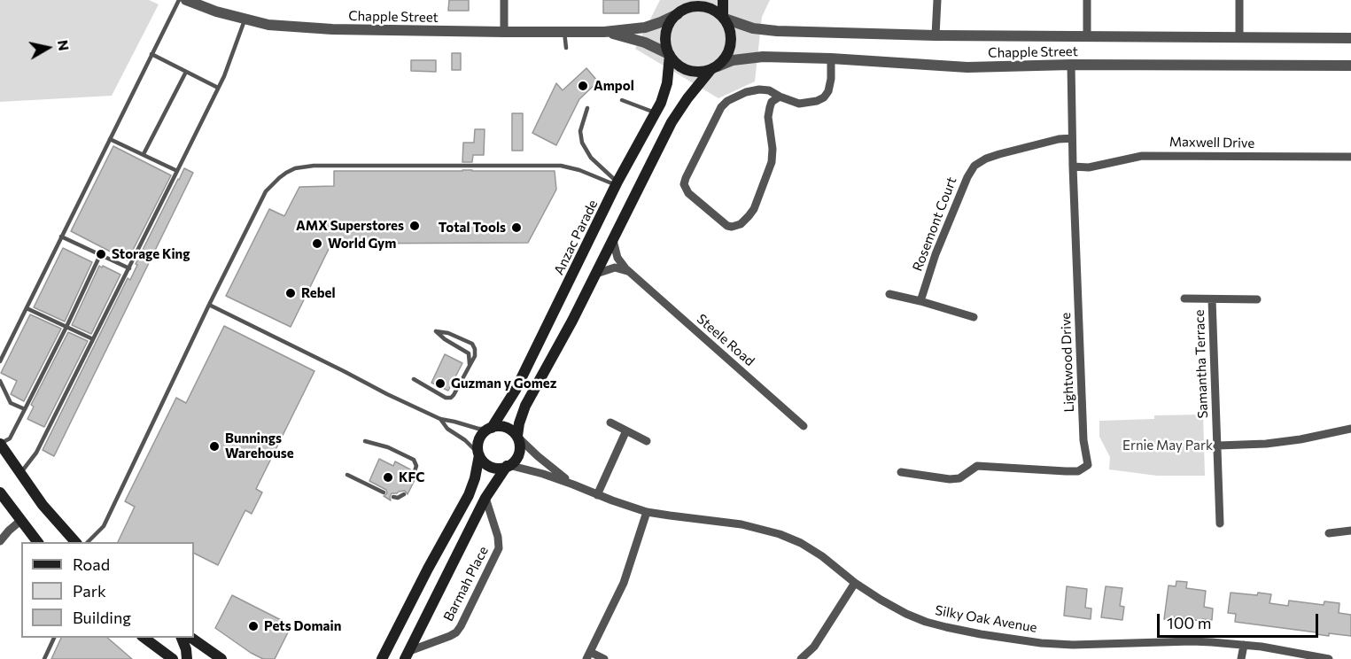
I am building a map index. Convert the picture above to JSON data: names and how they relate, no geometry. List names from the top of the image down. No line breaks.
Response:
{"streets":{"main road":["Anzac Parade"],"street":["Chapple Street","Maxwell Drive","Rosemont Court","Steele Road","Lightwood Drive","Samantha Terrace","Barmah Place","Silky Oak Avenue"]},"crossings":[["Chapple Street","Anzac Parade"],["Chapple Street","Lightwood Drive"],["Maxwell Drive","Lightwood Drive"],["Rosemont Court","Lightwood Drive"],["Anzac Parade","Silky Oak Avenue"]],"parks":["Ernie May Park"],"places":["Ampol","AMX Superstores","Total Tools","World Gym","Storage King","Rebel","Guzman y Gomez","Bunnings Warehouse","KFC","Pets Domain"],"legend":["Road","Park","Building"],"scale_bar":"100 m","north":"right"}
